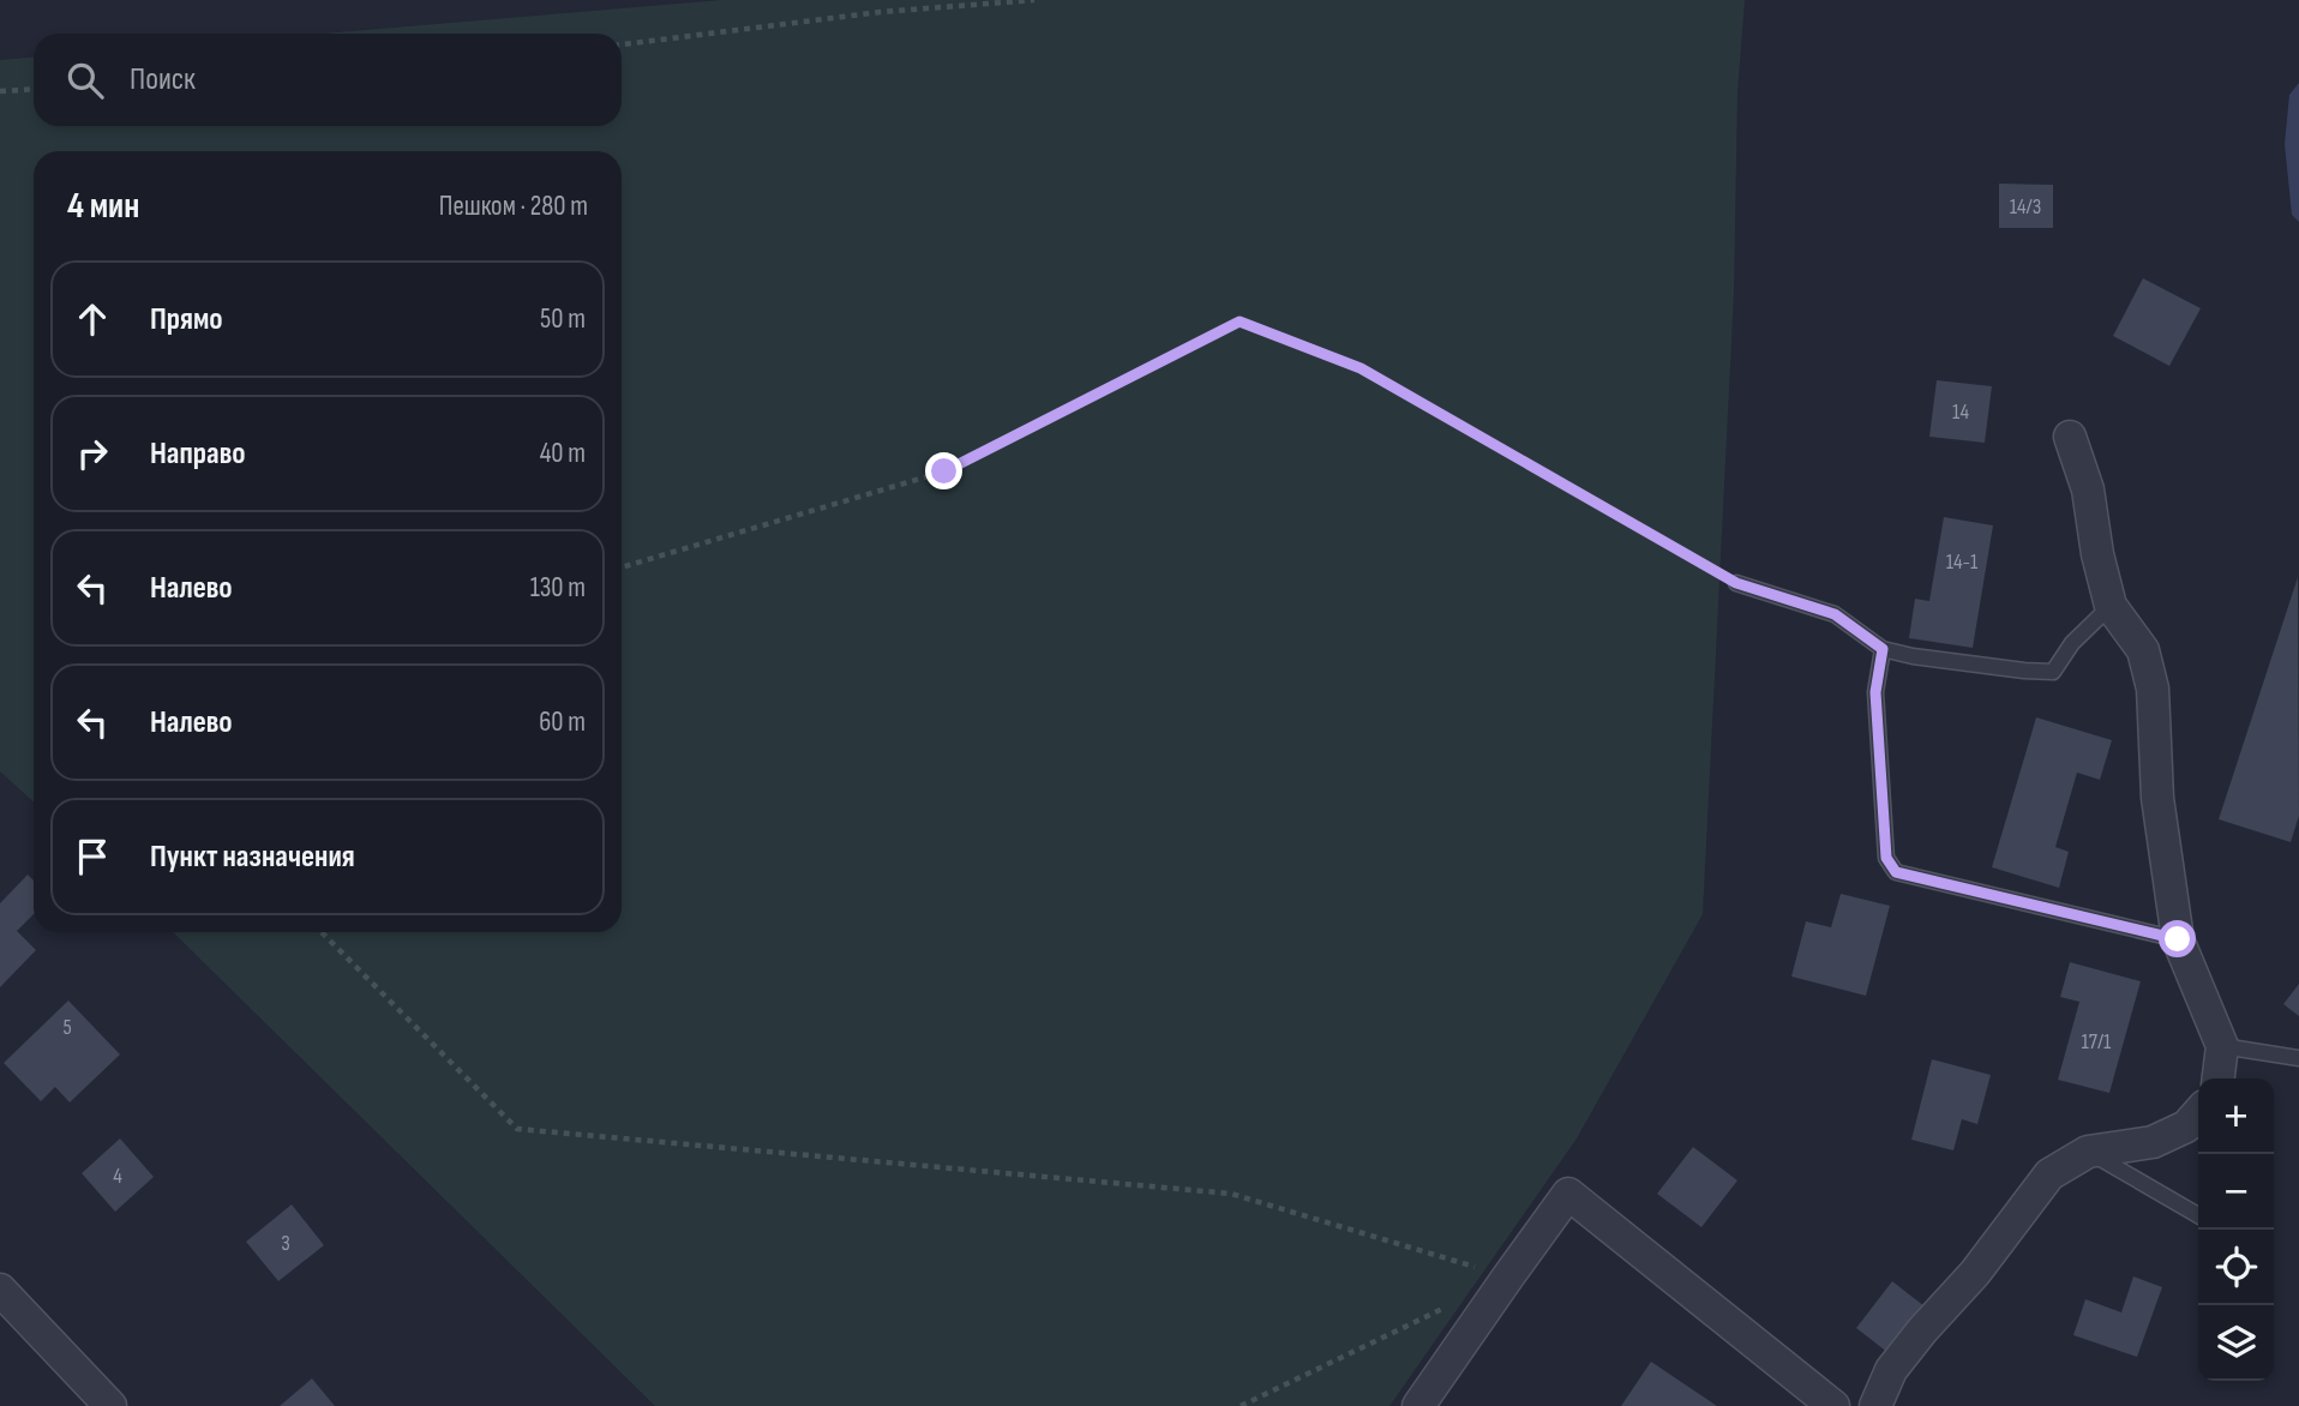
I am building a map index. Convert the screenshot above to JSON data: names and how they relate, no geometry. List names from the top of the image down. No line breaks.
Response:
{"house_numbers":["14/3","14","14-1","5","17/1","4","3"],"page":{"search":"Поиск","heading":["4 мин","Пешком · 280 m"],"list":[["Прямо","50 m"],["Направо","40 m"],["Налево","130 m"],["Налево","60 m"],"Пункт назначения"],"map_buttons":["+","−"]}}
